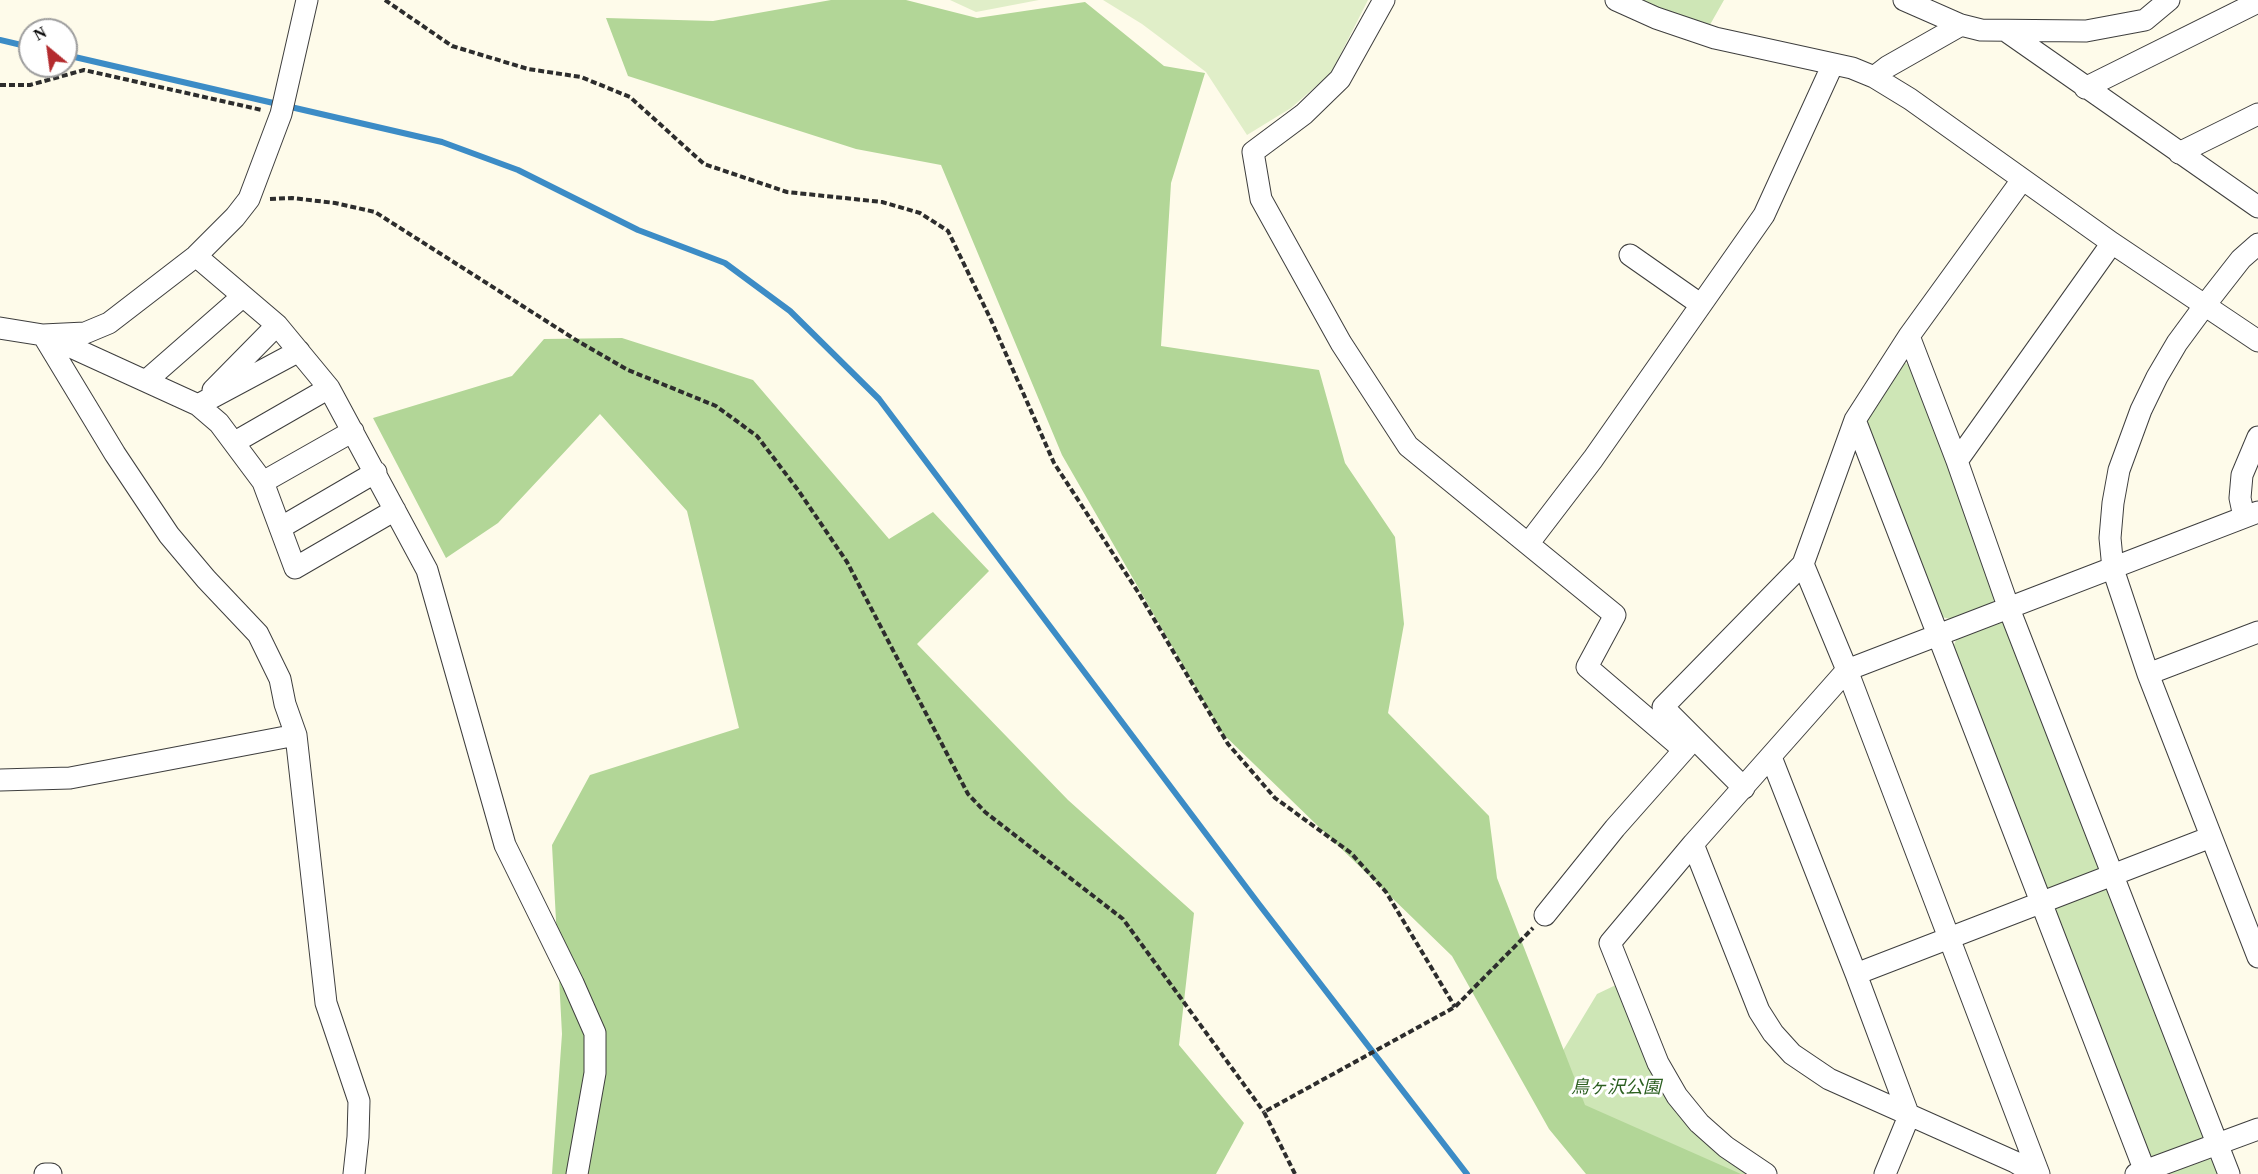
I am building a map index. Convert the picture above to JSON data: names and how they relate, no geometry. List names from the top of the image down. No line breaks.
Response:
{"parks":["鳥ヶ沢公園"],"north":"top left"}
